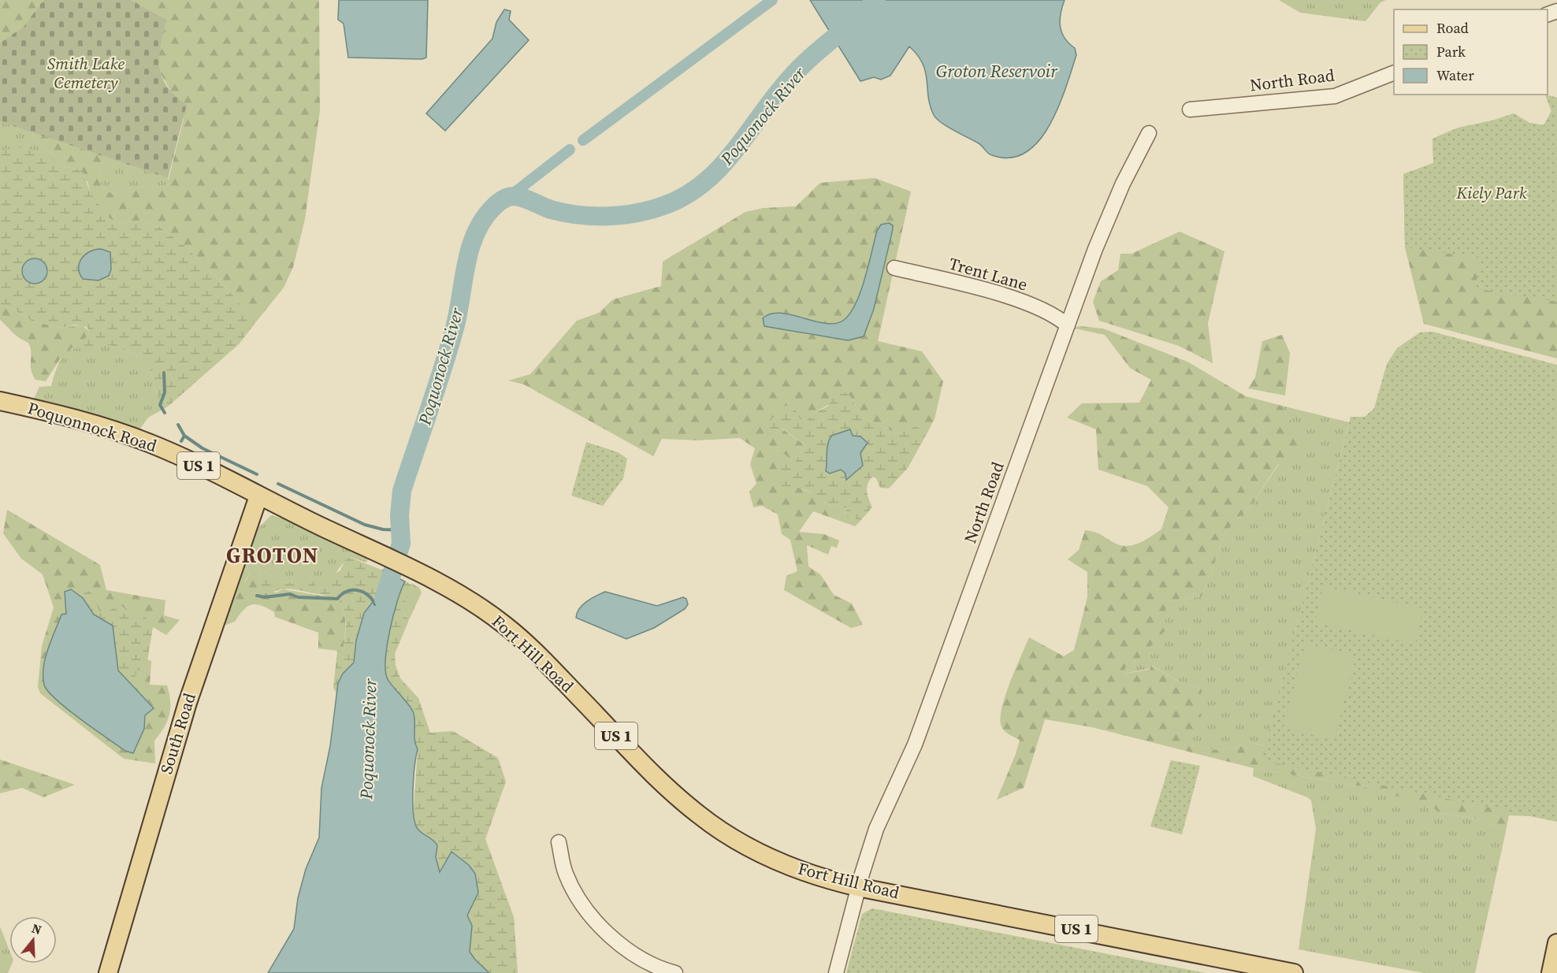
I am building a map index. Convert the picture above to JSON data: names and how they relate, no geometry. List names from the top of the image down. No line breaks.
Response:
{"streets":{"main road":["Poquonnock Road","US 1","Fort Hill Road","South Road"],"street":["North Road","Trent Lane"]},"crossings":[["North Road","Trent Lane"],["North Road","Fort Hill Road"],["Poquonnock Road","Fort Hill Road"],["Poquonnock Road","South Road"]],"districts":["GROTON"],"water":["Groton Reservoir","Poquonock River"],"parks":["Smith Lake Cemetery","Kiely Park"],"legend":["Road","Park","Water"],"north":"top"}
